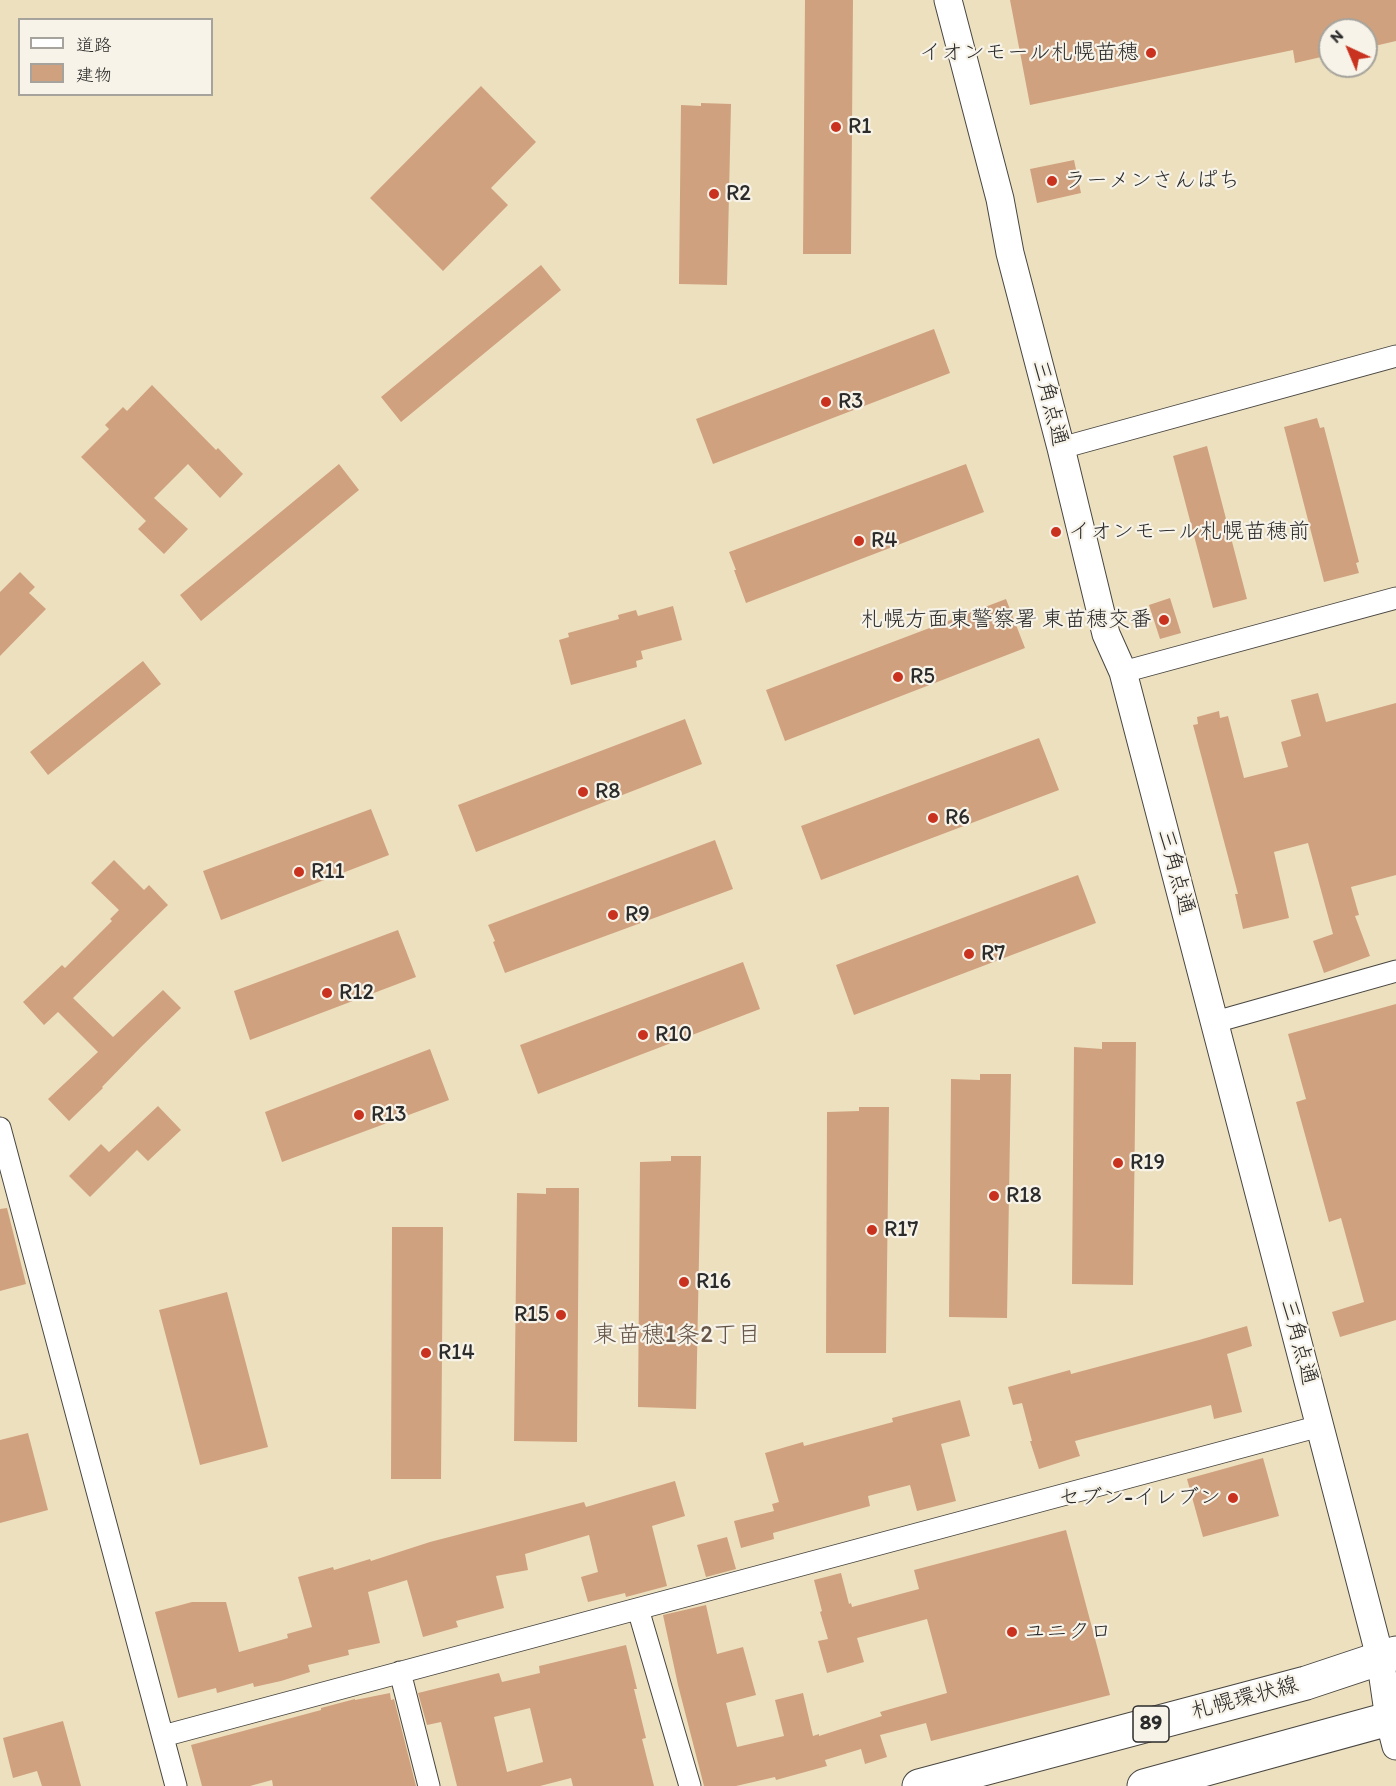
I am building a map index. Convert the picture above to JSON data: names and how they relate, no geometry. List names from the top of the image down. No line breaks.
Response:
{"streets":{"main road":["札幌環状線","89"],"street":["三角点通"]},"crossings":[["三角点通","札幌環状線"]],"districts":["東苗穂1条2丁目"],"places":["イオンモール札幌苗穂","R1","ラーメンさんぱち","R2","R3","イオンモール札幌苗穂前","R4","札幌方面東警察署 東苗穂交番","R5","R8","R6","R11","R9","R7","R12","R10","R13","R19","R18","R17","R16","R15","R14","セブン-イレブン","ユニクロ"],"legend":["道路","建物"],"north":"top left"}
